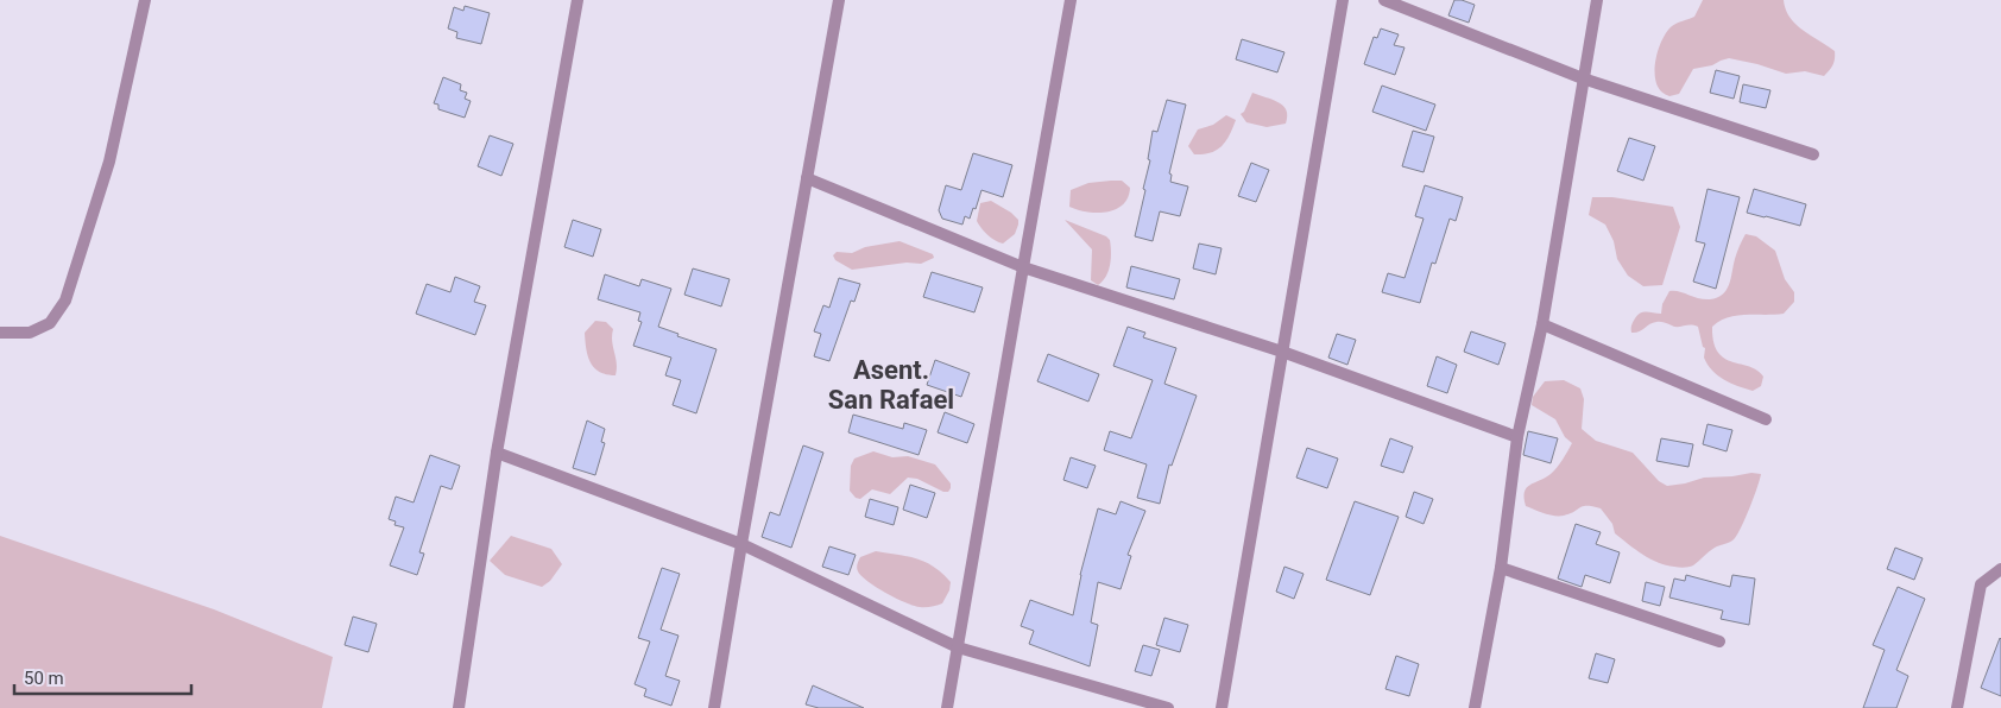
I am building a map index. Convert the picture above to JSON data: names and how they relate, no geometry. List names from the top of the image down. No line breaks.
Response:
{"districts":["Asent. San Rafael"],"scale_bar":"50 m"}
